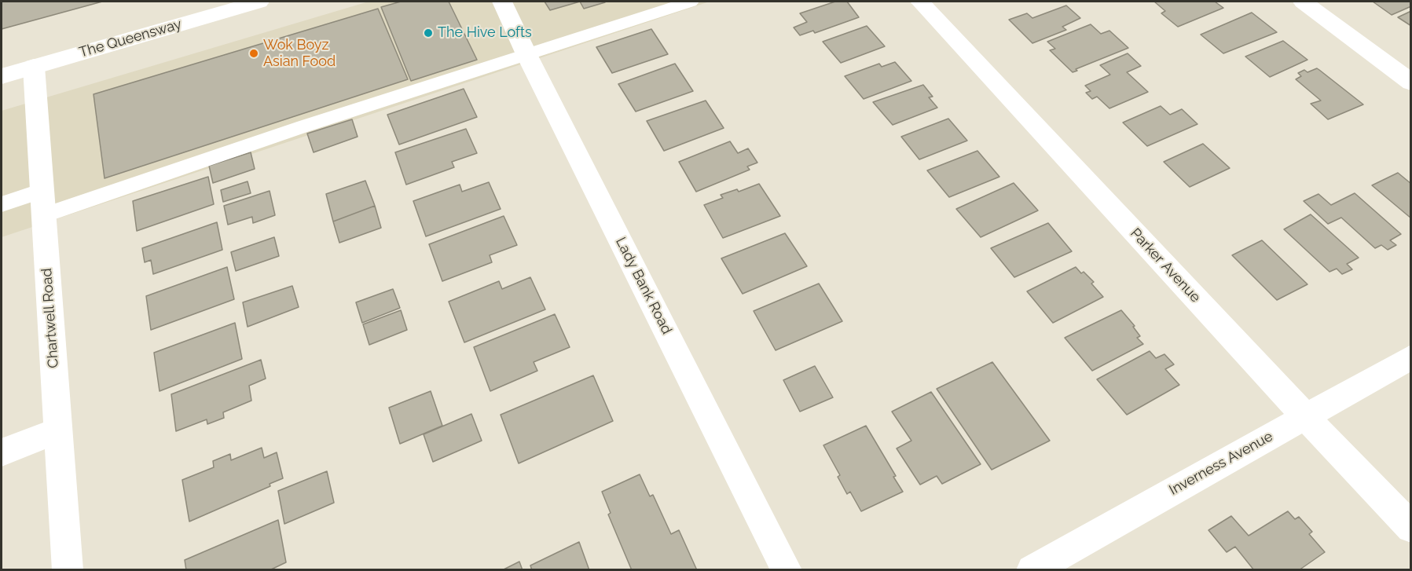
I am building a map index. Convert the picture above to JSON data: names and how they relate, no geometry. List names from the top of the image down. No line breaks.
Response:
{"streets":{"street":["The Queensway","Parker Avenue","Lady Bank Road","Chartwell Road","Inverness Avenue"]},"crossings":[["The Queensway","Chartwell Road"],["Parker Avenue","Inverness Avenue"]],"places":["The Hive Lofts","Wok Boyz Asian Food"]}
